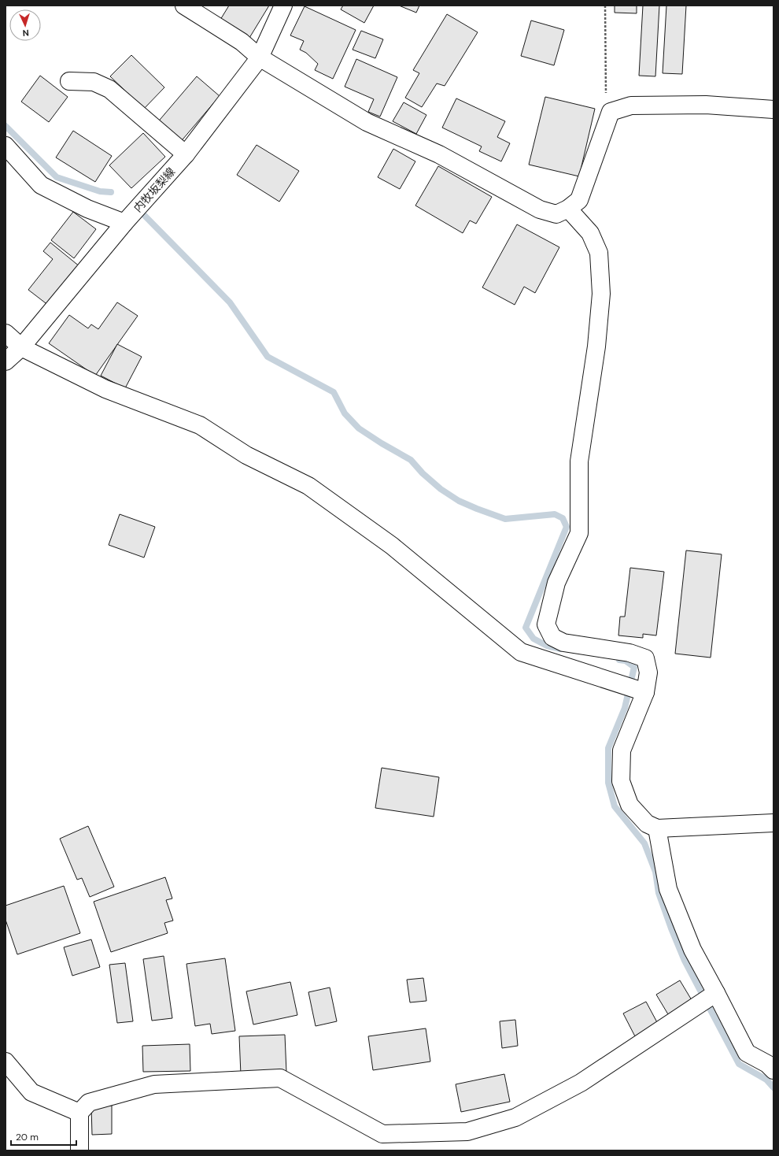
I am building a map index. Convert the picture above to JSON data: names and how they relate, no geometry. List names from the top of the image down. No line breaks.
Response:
{"streets":{"street":["内牧坂梨線"]},"scale_bar":"20 m","north":"bottom"}
